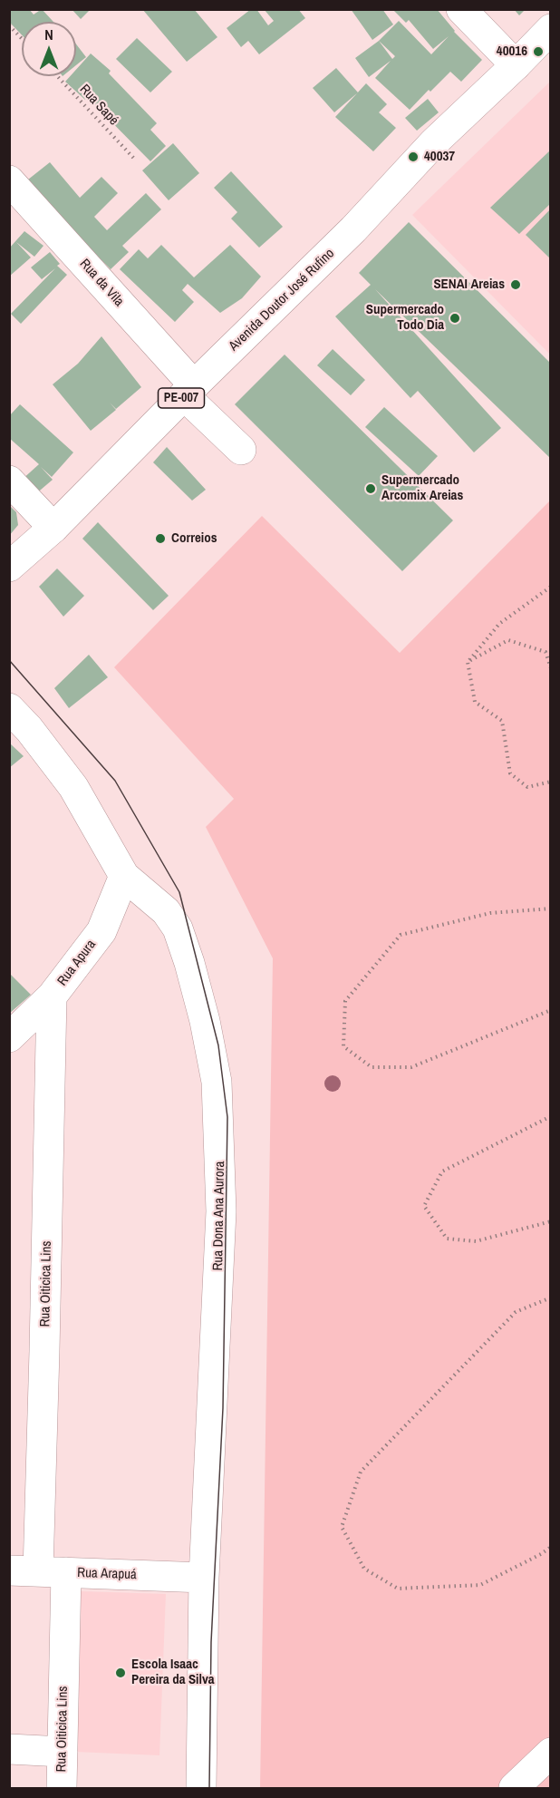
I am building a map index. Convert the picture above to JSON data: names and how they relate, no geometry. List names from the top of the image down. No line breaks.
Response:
{"streets":{"street":["Rua da Vila","Avenida Doutor José Rufino","PE-007","Rua Apura","Rua Dona Ana Aurora","Rua Oiticica Lins","Rua Arapuá"],"path":["Rua Sapé"]},"crossings":[["Rua da Vila","Avenida Doutor José Rufino"],["Rua Apura","Rua Dona Ana Aurora"],["Rua Apura","Rua Oiticica Lins"],["Rua Dona Ana Aurora","Rua Arapuá"],["Rua Oiticica Lins","Rua Arapuá"]],"places":["40016","40037","SENAI Areias","Supermercado Todo Dia","Supermercado Arcomix Areias","Correios","Escola Isaac Pereira da Silva"],"north":"top"}
